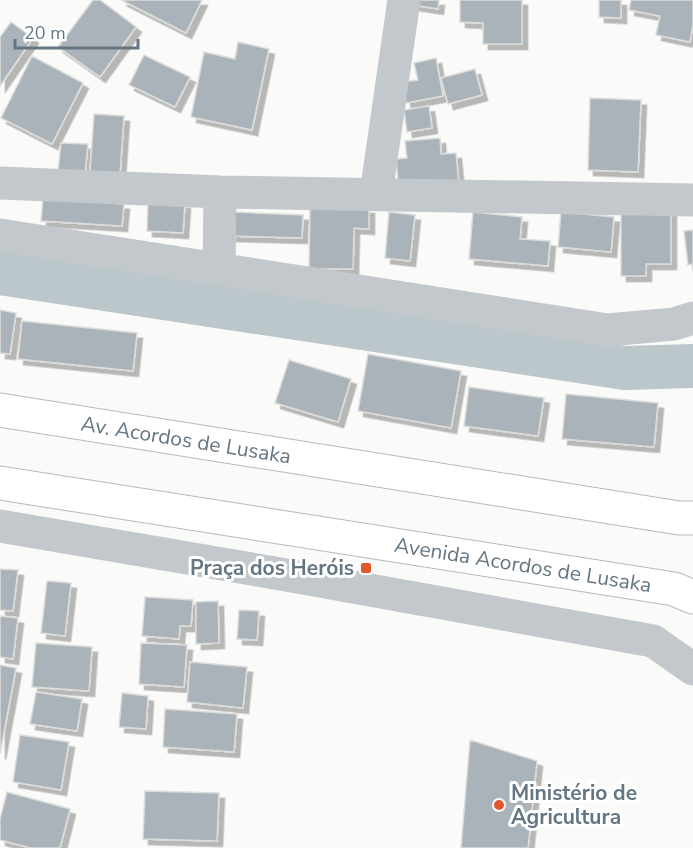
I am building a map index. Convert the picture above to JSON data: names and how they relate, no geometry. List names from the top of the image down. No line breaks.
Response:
{"streets":{"main road":["Av. Acordos de Lusaka","Avenida Acordos de Lusaka"]},"places":{"transit":["Praça dos Heróis"],"other":["Ministério de Agricultura"]},"scale_bar":"20 m"}
